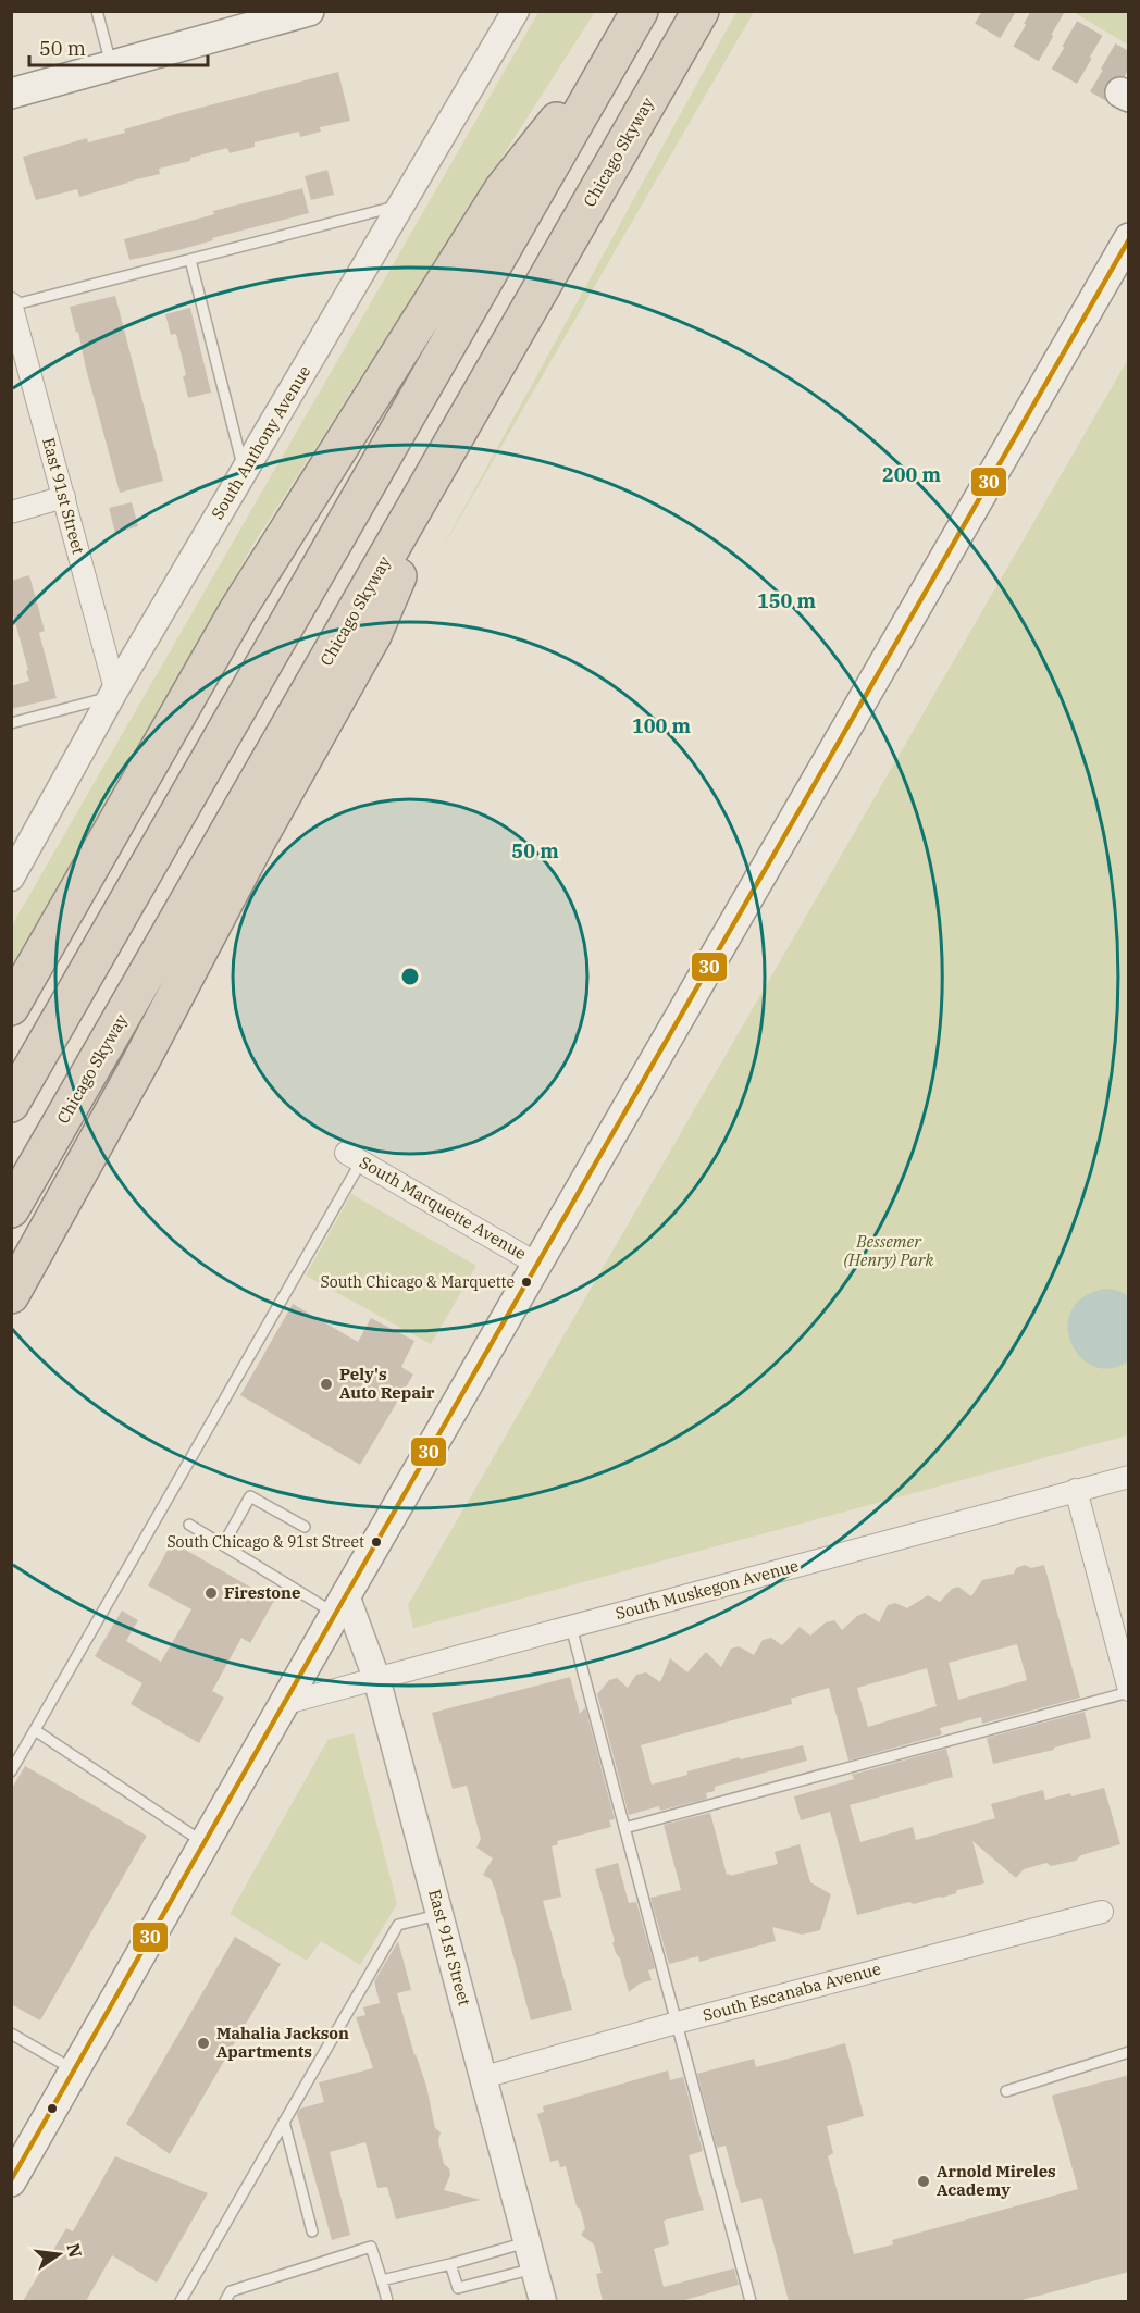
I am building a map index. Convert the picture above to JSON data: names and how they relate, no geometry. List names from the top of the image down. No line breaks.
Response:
{"streets":{"highway":["Chicago Skyway"],"street":["South Anthony Avenue","East 91st Street","South Marquette Avenue","South Muskegon Avenue","South Escanaba Avenue"]},"crossings":[["South Anthony Avenue","East 91st Street"],["East 91st Street","South Muskegon Avenue"],["East 91st Street","South Escanaba Avenue"]],"parks":["Bessemer (Henry) Park"],"places":["South Chicago & Marquette","Pely's Auto Repair","South Chicago & 91st Street","Firestone","Mahalia Jackson Apartments","Arnold Mireles Academy"],"lines":["transit line 30"],"scale_bar":"50 m","north":"right","rings":["200 m","150 m","100 m","50 m"]}
